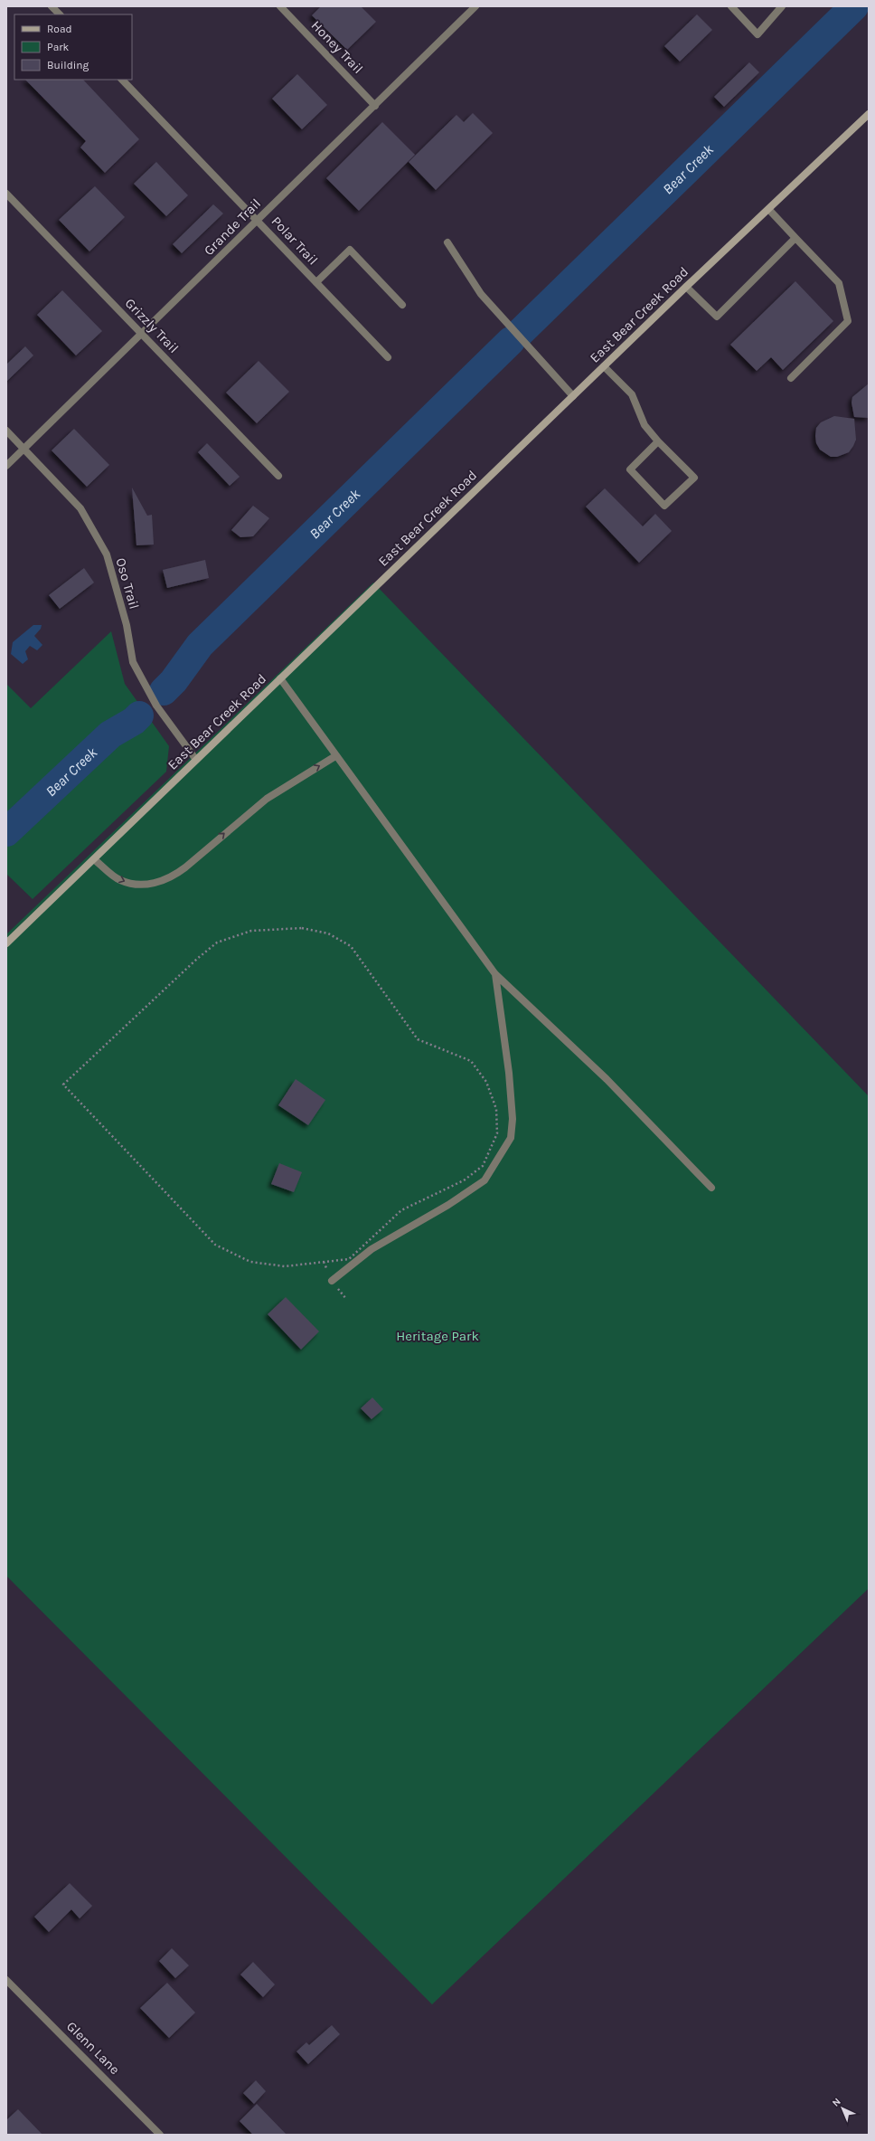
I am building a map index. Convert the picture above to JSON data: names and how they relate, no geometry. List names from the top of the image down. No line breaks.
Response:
{"streets":{"main road":["East Bear Creek Road"],"street":["Honey Trail","Grande Trail","Polar Trail","Grizzly Trail","Oso Trail","Glenn Lane"]},"crossings":[["Honey Trail","Grande Trail"],["Grande Trail","Polar Trail"],["Grande Trail","Grizzly Trail"],["Grande Trail","Oso Trail"],["East Bear Creek Road","Oso Trail"]],"water":["Bear Creek"],"parks":["Heritage Park"],"legend":["Road","Park","Building"],"north":"top left"}
